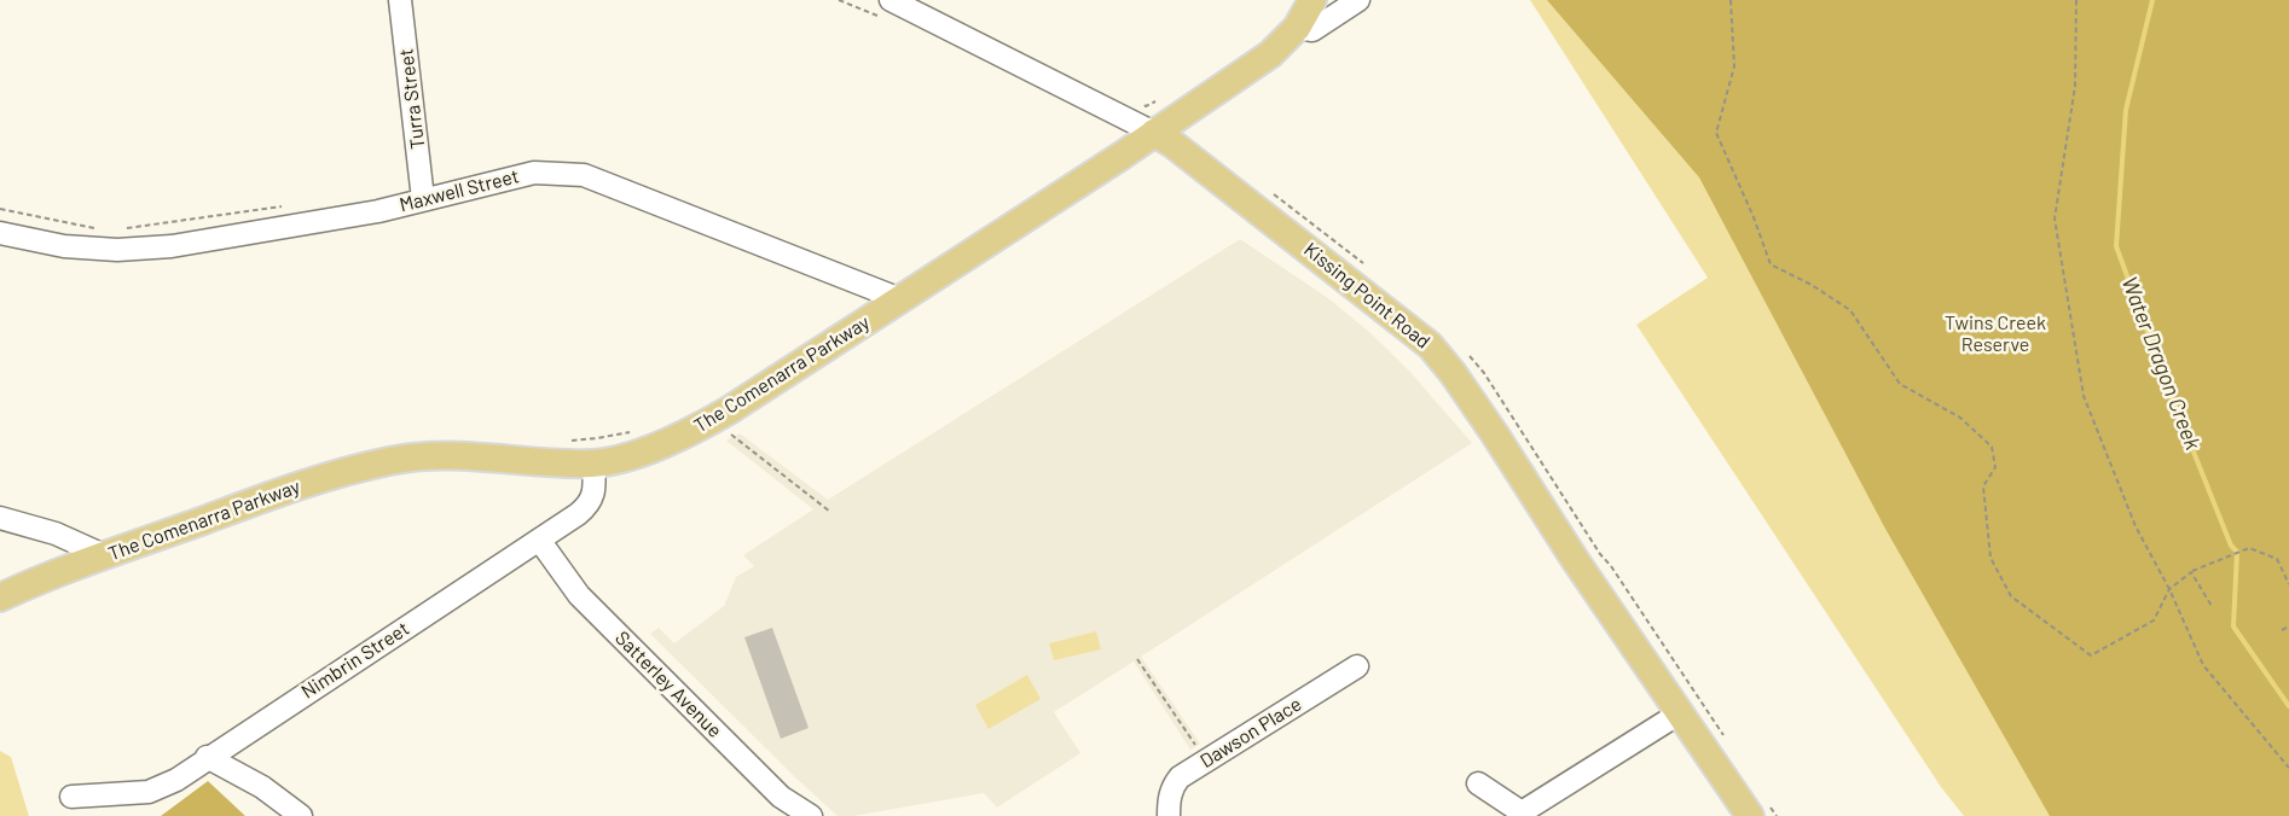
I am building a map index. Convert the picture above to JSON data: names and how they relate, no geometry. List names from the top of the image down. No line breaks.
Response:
{"streets":{"main road":["Kissing Point Road","The Comenarra Parkway"],"street":["Turra Street","Maxwell Street","Nimbrin Street","Satterley Avenue","Dawson Place"]},"crossings":[["Turra Street","Maxwell Street"],["Maxwell Street","The Comenarra Parkway"],["Kissing Point Road","The Comenarra Parkway"],["The Comenarra Parkway","Nimbrin Street"],["Nimbrin Street","Satterley Avenue"]],"water":["Water Dragon Creek"],"parks":["Twins Creek Reserve"]}
